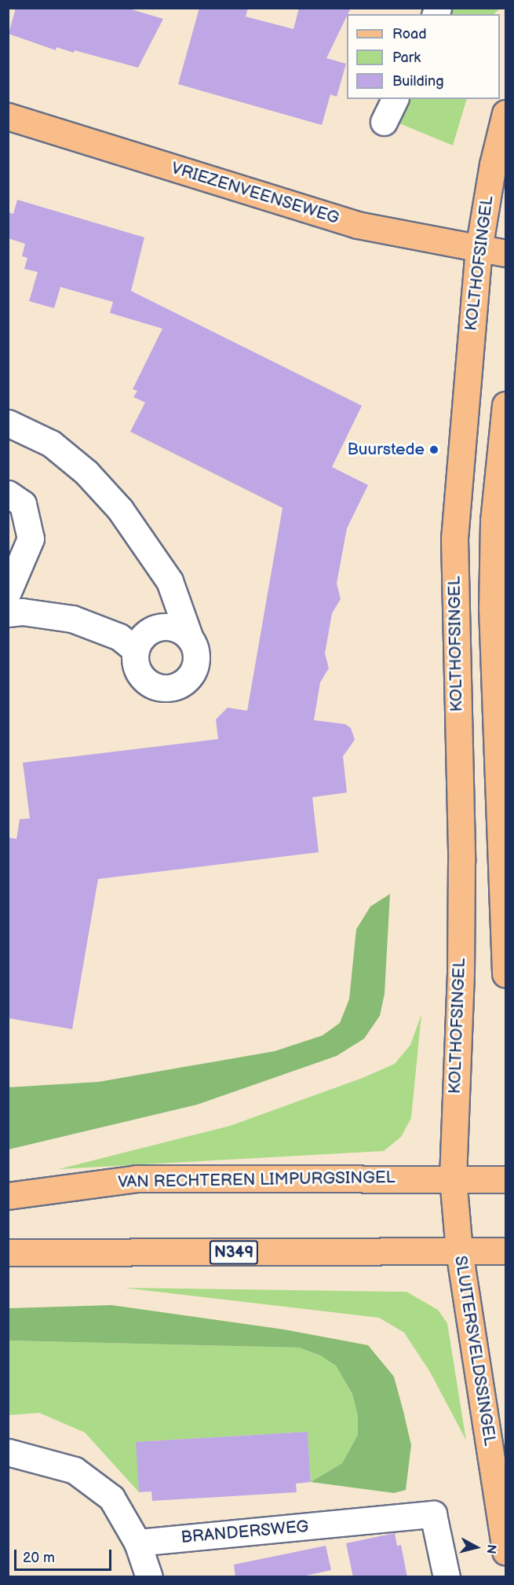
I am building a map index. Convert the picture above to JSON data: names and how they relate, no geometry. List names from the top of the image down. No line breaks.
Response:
{"streets":{"main road":["VRIEZENVEENSEWEG","KOLTHOFSINGEL","VAN RECHTEREN LIMPURGSINGEL","N349","SLUITERSVELDSSINGEL"],"street":["BRANDERSWEG"]},"crossings":[["VRIEZENVEENSEWEG","KOLTHOFSINGEL"],["KOLTHOFSINGEL","VAN RECHTEREN LIMPURGSINGEL"],["KOLTHOFSINGEL","SLUITERSVELDSSINGEL"],["VAN RECHTEREN LIMPURGSINGEL","SLUITERSVELDSSINGEL"],["N349","SLUITERSVELDSSINGEL"]],"places":["Buurstede"],"legend":["Road","Park","Building"],"scale_bar":"20 m","north":"right"}
